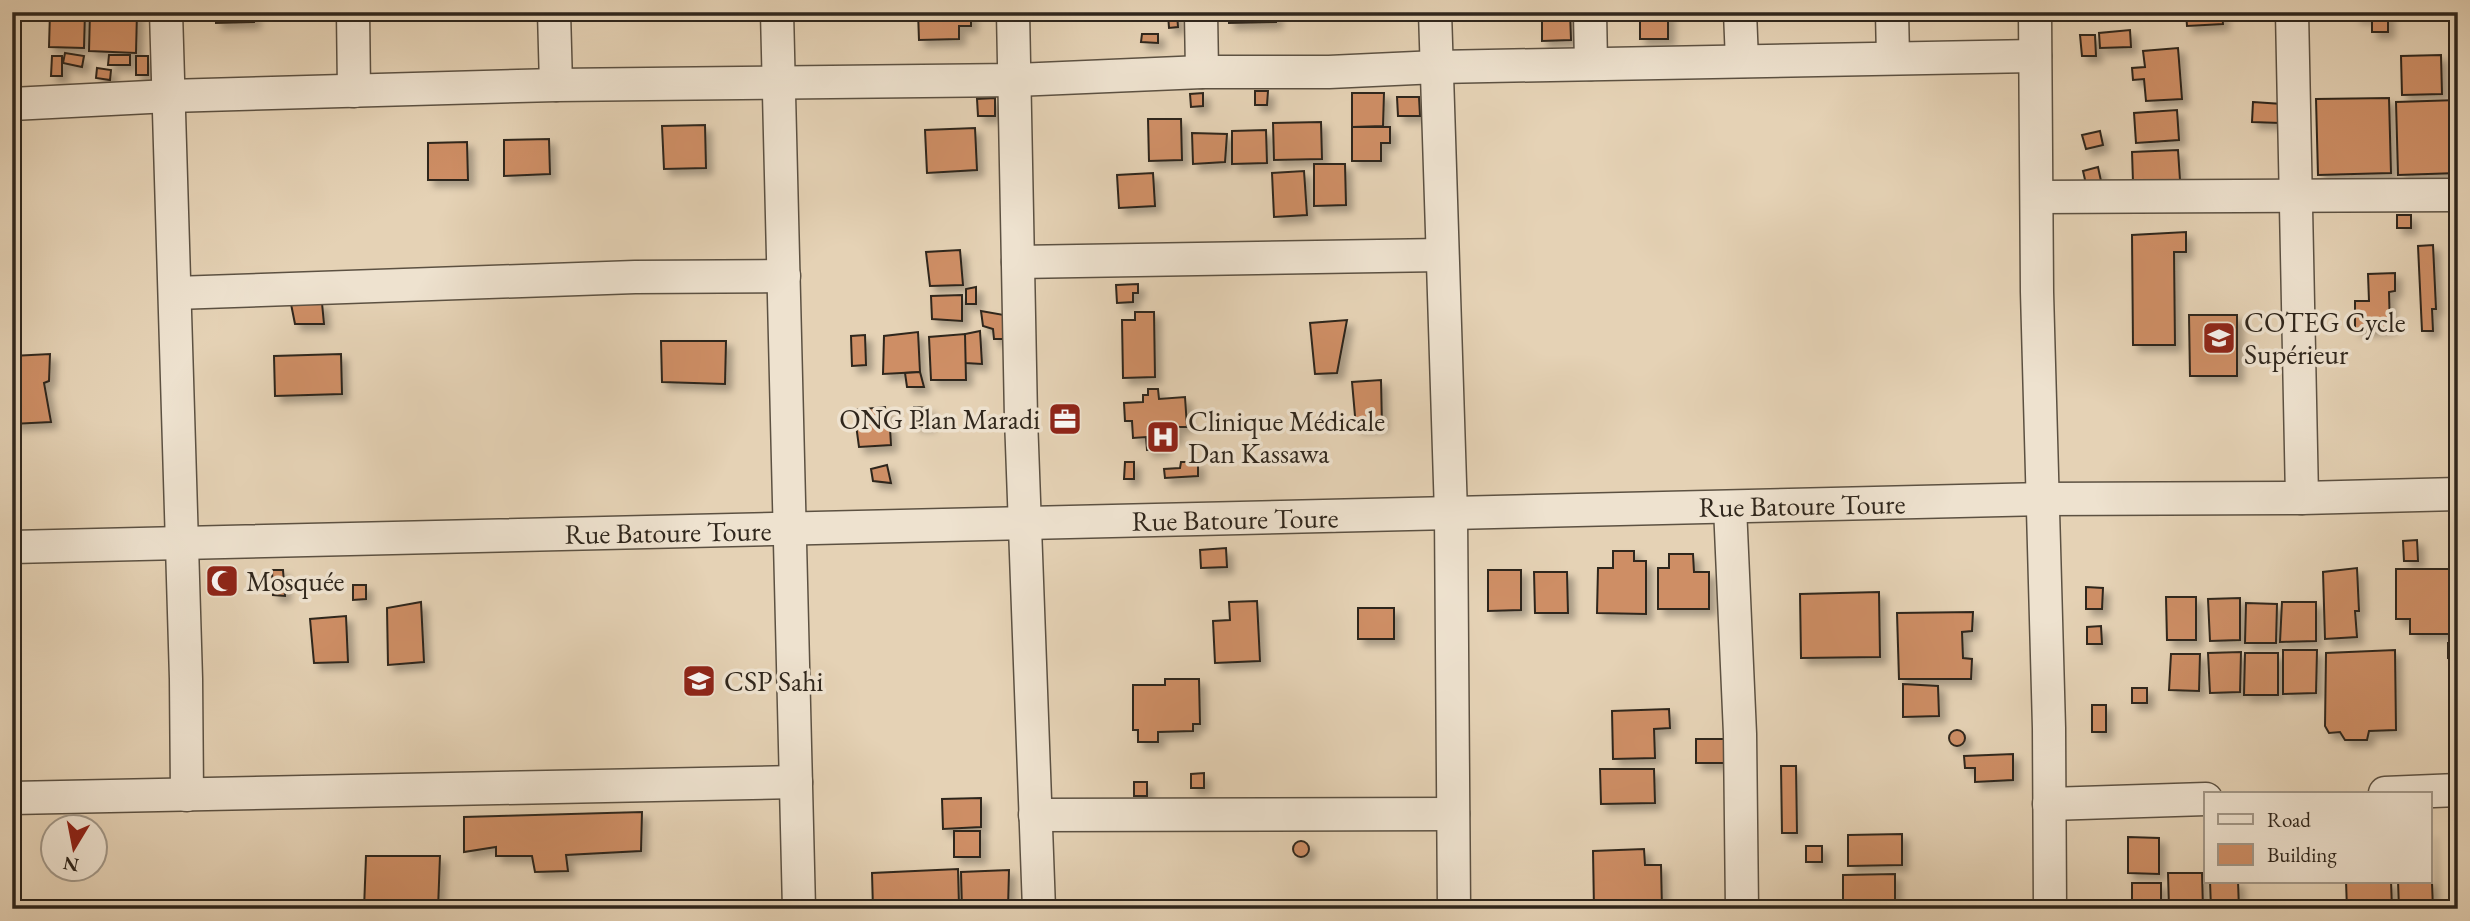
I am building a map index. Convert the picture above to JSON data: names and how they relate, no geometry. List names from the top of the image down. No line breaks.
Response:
{"streets":{"street":["Rue Batoure Toure"]},"places":{"school or university":["COTEG Cycle Supérieur","CSP Sahi"],"office":["ONG Plan Maradi"],"hospital":["Clinique Médicale Dan Kassawa"],"mosque":["Mosquée"]},"legend":["Road","Building"],"north":"bottom"}
